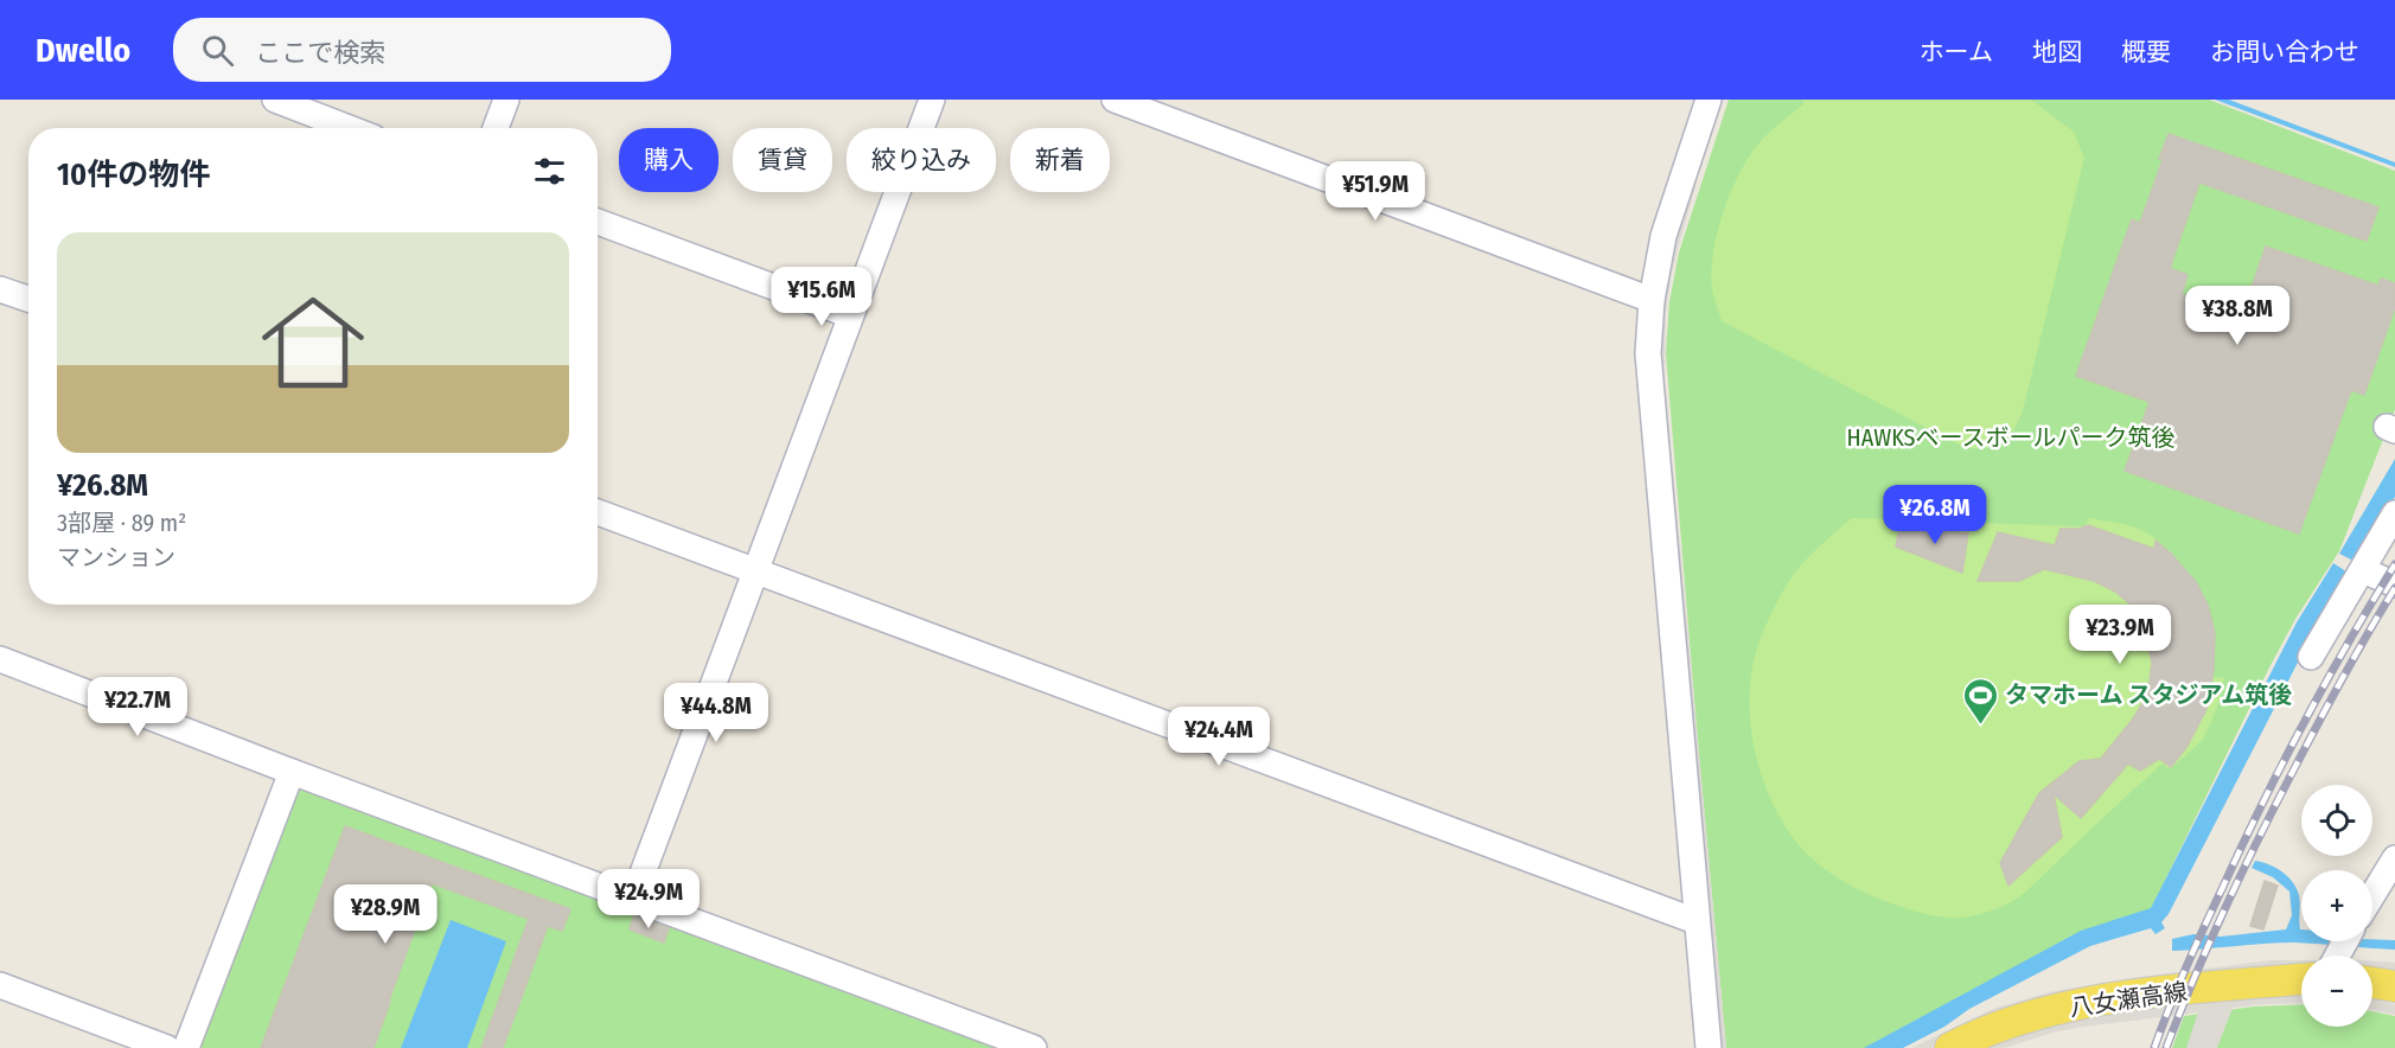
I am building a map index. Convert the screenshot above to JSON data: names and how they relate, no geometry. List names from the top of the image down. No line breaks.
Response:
{"streets":{"main road":["八女瀬高線"]},"parks":["HAWKSベースボールパーク筑後"],"places":{"sports":["タマホーム スタジアム筑後"]},"page":{"header":"Dwello","search":"ここで検索","nav":["ホーム","地図","概要","お問い合わせ"],"chip":["購入","賃貸","絞り込み","新着"],"heading":"10件の物件","price":["¥51.9M","¥15.6M","¥38.8M","¥26.8M","¥23.9M","¥22.7M","¥44.8M","¥24.4M","¥24.9M","¥28.9M"],"list":[{"name":"¥26.8M","note":"3部屋 · 89 m² · マンション"}],"map_buttons":["+","−"]}}
